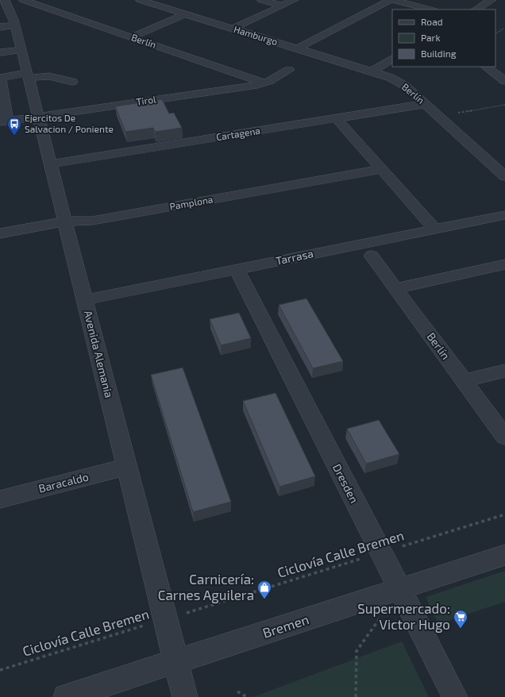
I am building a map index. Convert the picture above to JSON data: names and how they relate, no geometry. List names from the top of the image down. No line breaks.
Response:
{"streets":{"street":["Hamburgo","Berlín","Tirol","Cartagena","Pamplona","Tarrasa","Avenida Alemania","Baracaldo","Dresden","Bremen"],"path":["Ciclovía Calle Bremen"]},"crossings":[["Hamburgo","Berlín"],["Berlín","Tirol"],["Berlín","Cartagena"],["Tirol","Avenida Alemania"],["Cartagena","Avenida Alemania"],["Pamplona","Avenida Alemania"],["Tarrasa","Avenida Alemania"],["Tarrasa","Dresden"],["Avenida Alemania","Baracaldo"],["Avenida Alemania","Ciclovía Calle Bremen"],["Avenida Alemania","Bremen"],["Dresden","Ciclovía Calle Bremen"],["Dresden","Bremen"]],"places":{"bus stop":["Ejercitos De Salvacion / Poniente"],"shop":["Carnicería: Carnes Aguilera"],"supermarket":["Supermercado: Victor Hugo"]},"legend":["Road","Park","Building"]}
